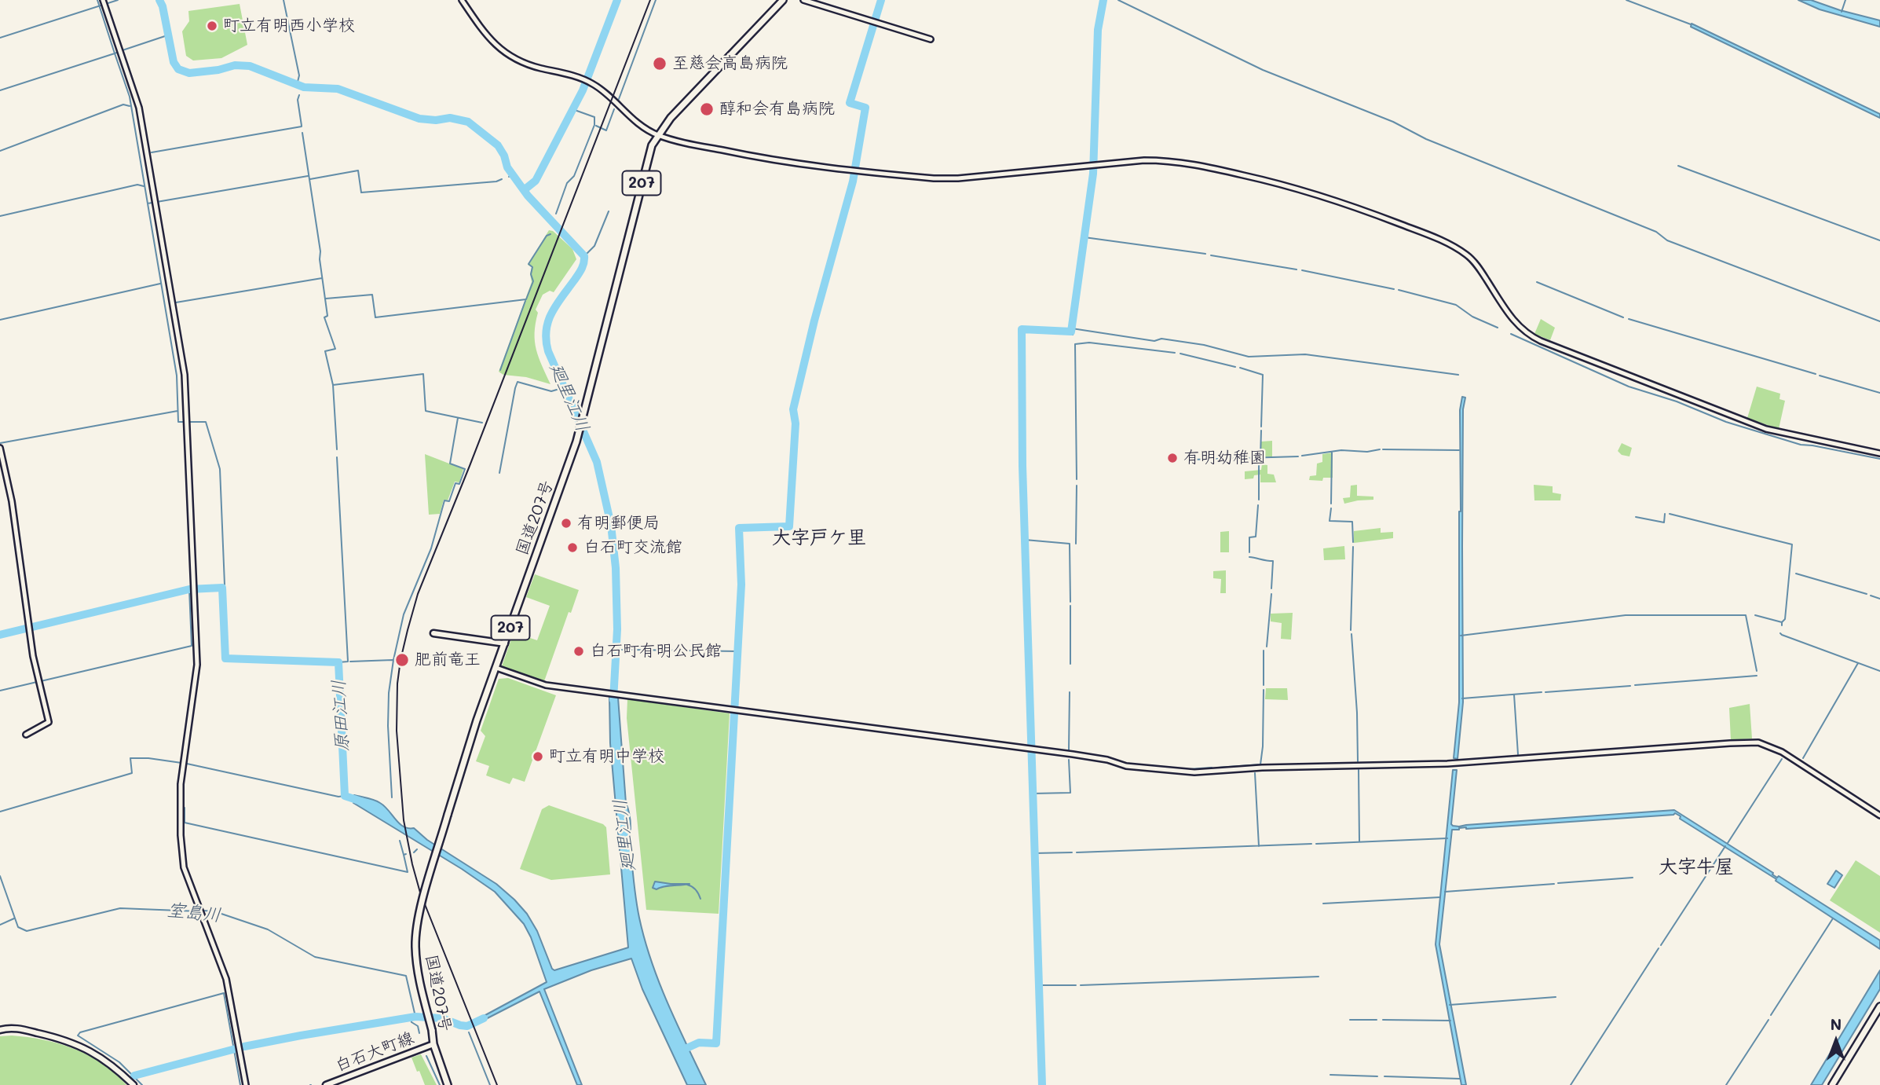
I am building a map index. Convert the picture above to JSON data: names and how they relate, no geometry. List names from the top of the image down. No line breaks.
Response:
{"streets":{"highway":["207","国道207号"],"main road":["白石大町線"]},"crossings":[["国道207号","白石大町線"]],"districts":["大字戸ケ里","大字牛屋"],"water":["廻里江川","原田江川","室島川"],"places":["町立有明西小学校","至慈会高島病院","醇和会有島病院","有明幼稚園","有明郵便局","白石町交流館","白石町有明公民館","肥前竜王","町立有明中学校"],"north":"top"}
